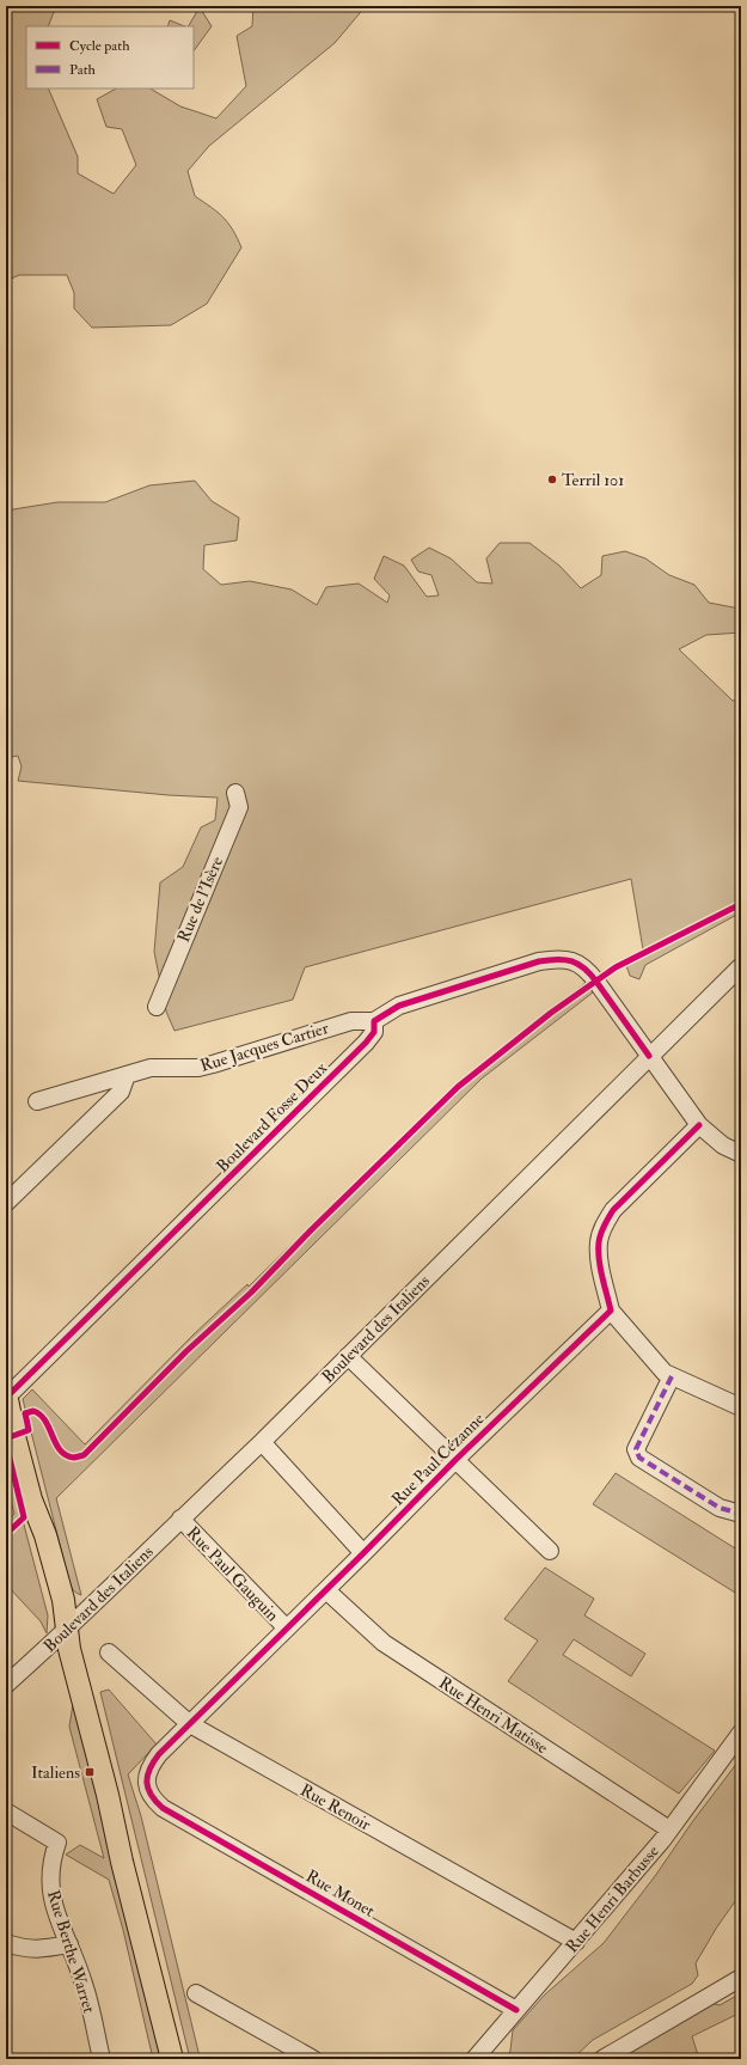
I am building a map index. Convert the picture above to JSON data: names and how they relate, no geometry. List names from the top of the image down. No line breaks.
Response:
{"streets":{"street":["Rue de l'Isère","Rue Jacques Cartier","Boulevard Fosse Deux","Boulevard des Italiens","Rue Paul Cézanne","Rue Paul Gauguin","Rue Henri Matisse","Rue Renoir","Rue Monet","Rue Henri Barbusse","Rue Berthe Warret"]},"crossings":[["Rue Jacques Cartier","Boulevard Fosse Deux"],["Boulevard des Italiens","Rue Paul Gauguin"],["Rue Paul Cézanne","Rue Paul Gauguin"],["Rue Paul Cézanne","Rue Henri Matisse"],["Rue Paul Cézanne","Rue Renoir"],["Rue Paul Cézanne","Rue Monet"],["Rue Henri Matisse","Rue Henri Barbusse"],["Rue Renoir","Rue Henri Barbusse"],["Rue Monet","Rue Henri Barbusse"]],"places":{"other":["Terril 101"],"transit":["Italiens"]},"legend":["Cycle path","Path"]}
